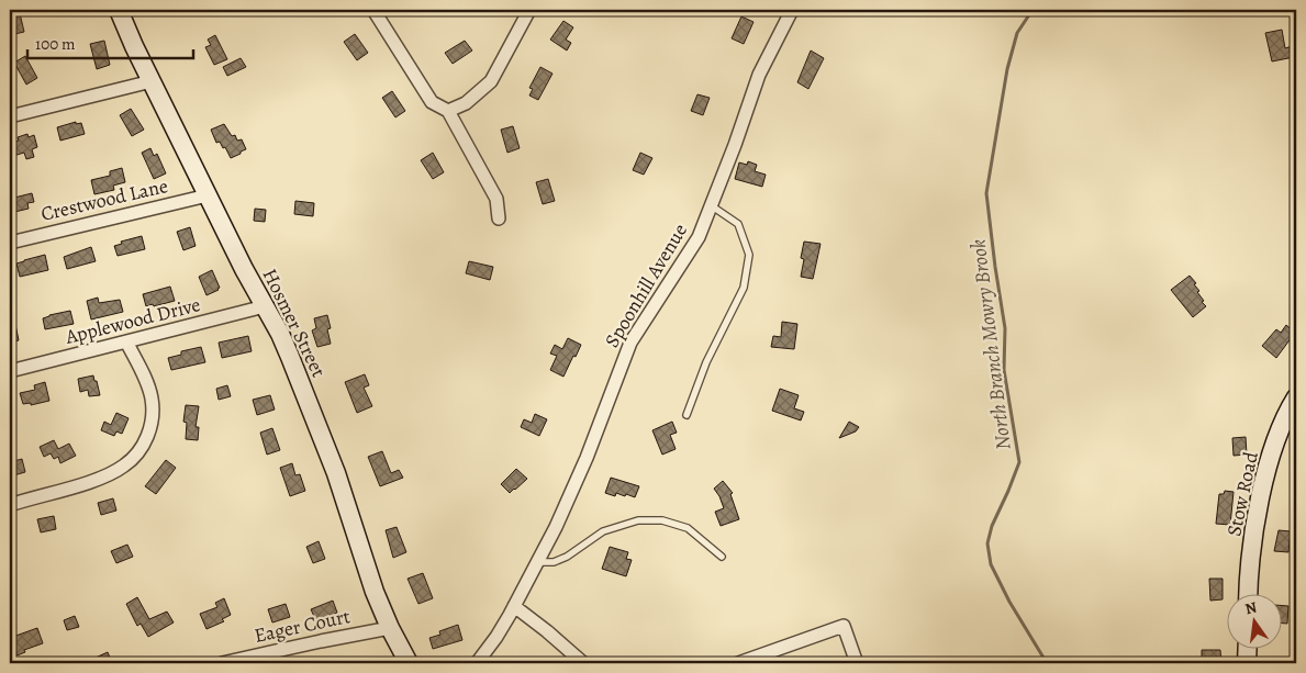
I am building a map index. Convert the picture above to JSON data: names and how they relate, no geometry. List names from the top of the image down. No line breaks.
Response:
{"streets":{"street":["Crestwood Lane","Spoonhill Avenue","Applewood Drive","Hosmer Street","Stow Road","Eager Court"]},"crossings":[["Crestwood Lane","Hosmer Street"],["Applewood Drive","Hosmer Street"],["Hosmer Street","Eager Court"]],"water":["North Branch Mowry Brook"],"scale_bar":"100 m","north":"top"}
